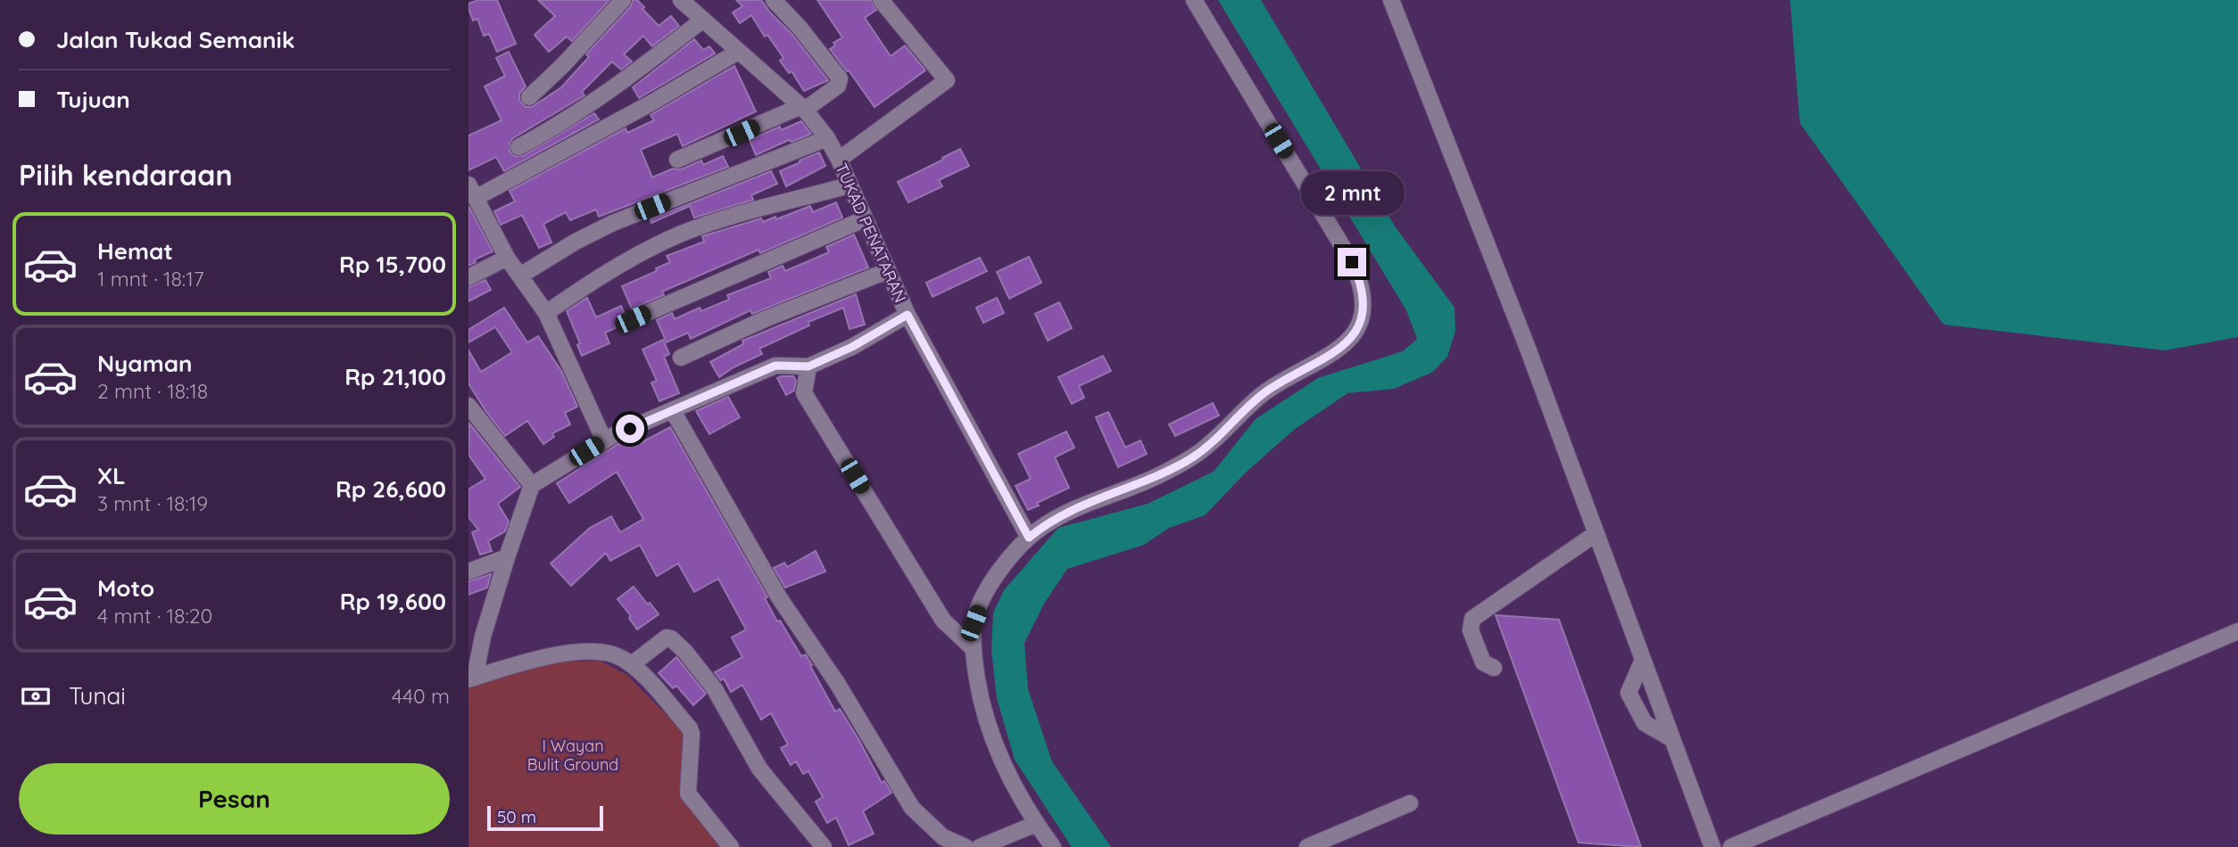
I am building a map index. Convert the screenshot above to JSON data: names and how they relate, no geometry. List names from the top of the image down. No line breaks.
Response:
{"streets":{"street":["TUKAD PENATARAN"]},"parks":["I Wayan Bulit Ground"],"scale_bar":"50 m","page":{"banner":["Jalan Tukad Semanik","Tujuan"],"heading":"Pilih kendaraan","bubble":"2 mnt","list":[{"name":"Hemat","note":"1 mnt · 18:17","value":"Rp 15,700"},{"name":"Nyaman","note":"2 mnt · 18:18","value":"Rp 21,100"},{"name":"XL","note":"3 mnt · 18:19","value":"Rp 26,600"},{"name":"Moto","note":"4 mnt · 18:20","value":"Rp 19,600"}],"pay":["Tunai","440 m"],"buttons":"Pesan","scale":"50 m"}}
